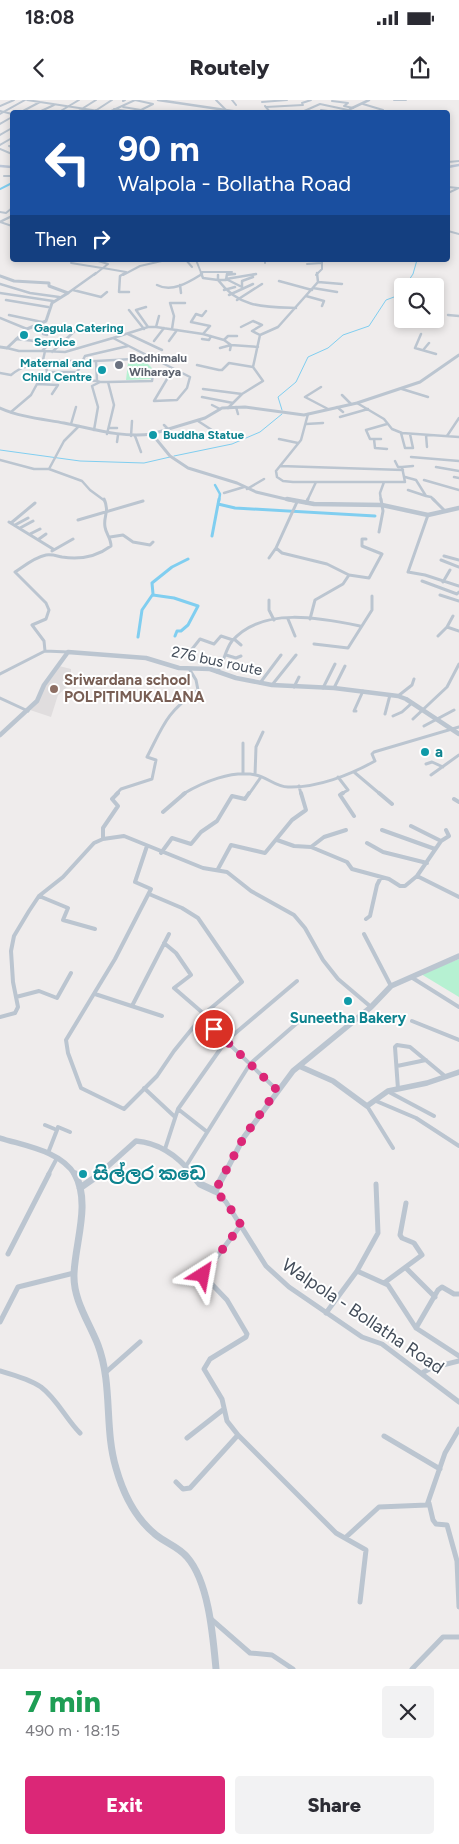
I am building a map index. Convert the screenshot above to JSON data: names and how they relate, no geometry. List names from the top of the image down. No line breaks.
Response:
{"streets":{"street":["276 bus route","Walpola - Bollatha Road"]},"places":["Gagula Catering Service","Bodhimalu Wiharaya","Maternal and Child Centre","Buddha Statue","Sriwardana school POLPITIMUKALANA","a","Suneetha Bakery","සිල්ලර කඩෙ"],"page":{"status":"18:08","header":"Routely","turn":["90 m","Walpola - Bollatha Road"],"then":"Then","heading":["7 min","490 m · 18:15"],"buttons":["Exit","Share"]}}
